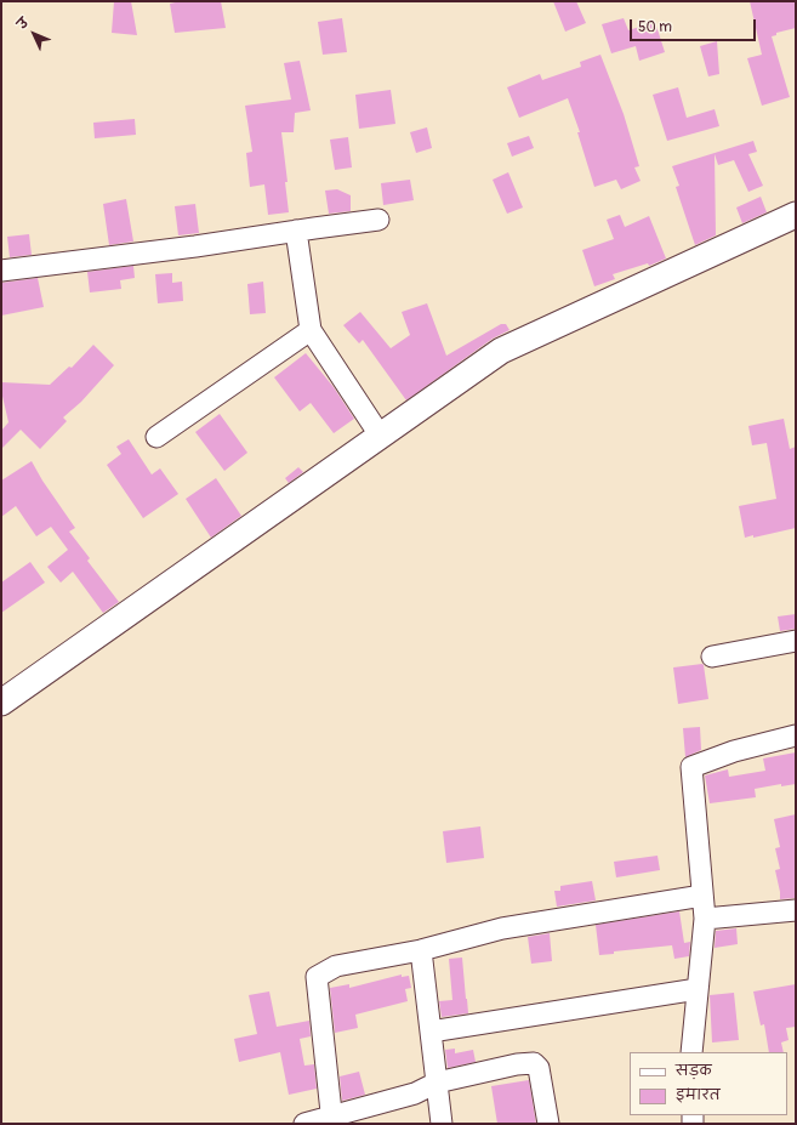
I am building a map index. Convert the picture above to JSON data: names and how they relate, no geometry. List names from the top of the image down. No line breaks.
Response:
{"legend":["सड़क","इमारत"],"scale_bar":"50 m","north":"top left"}
